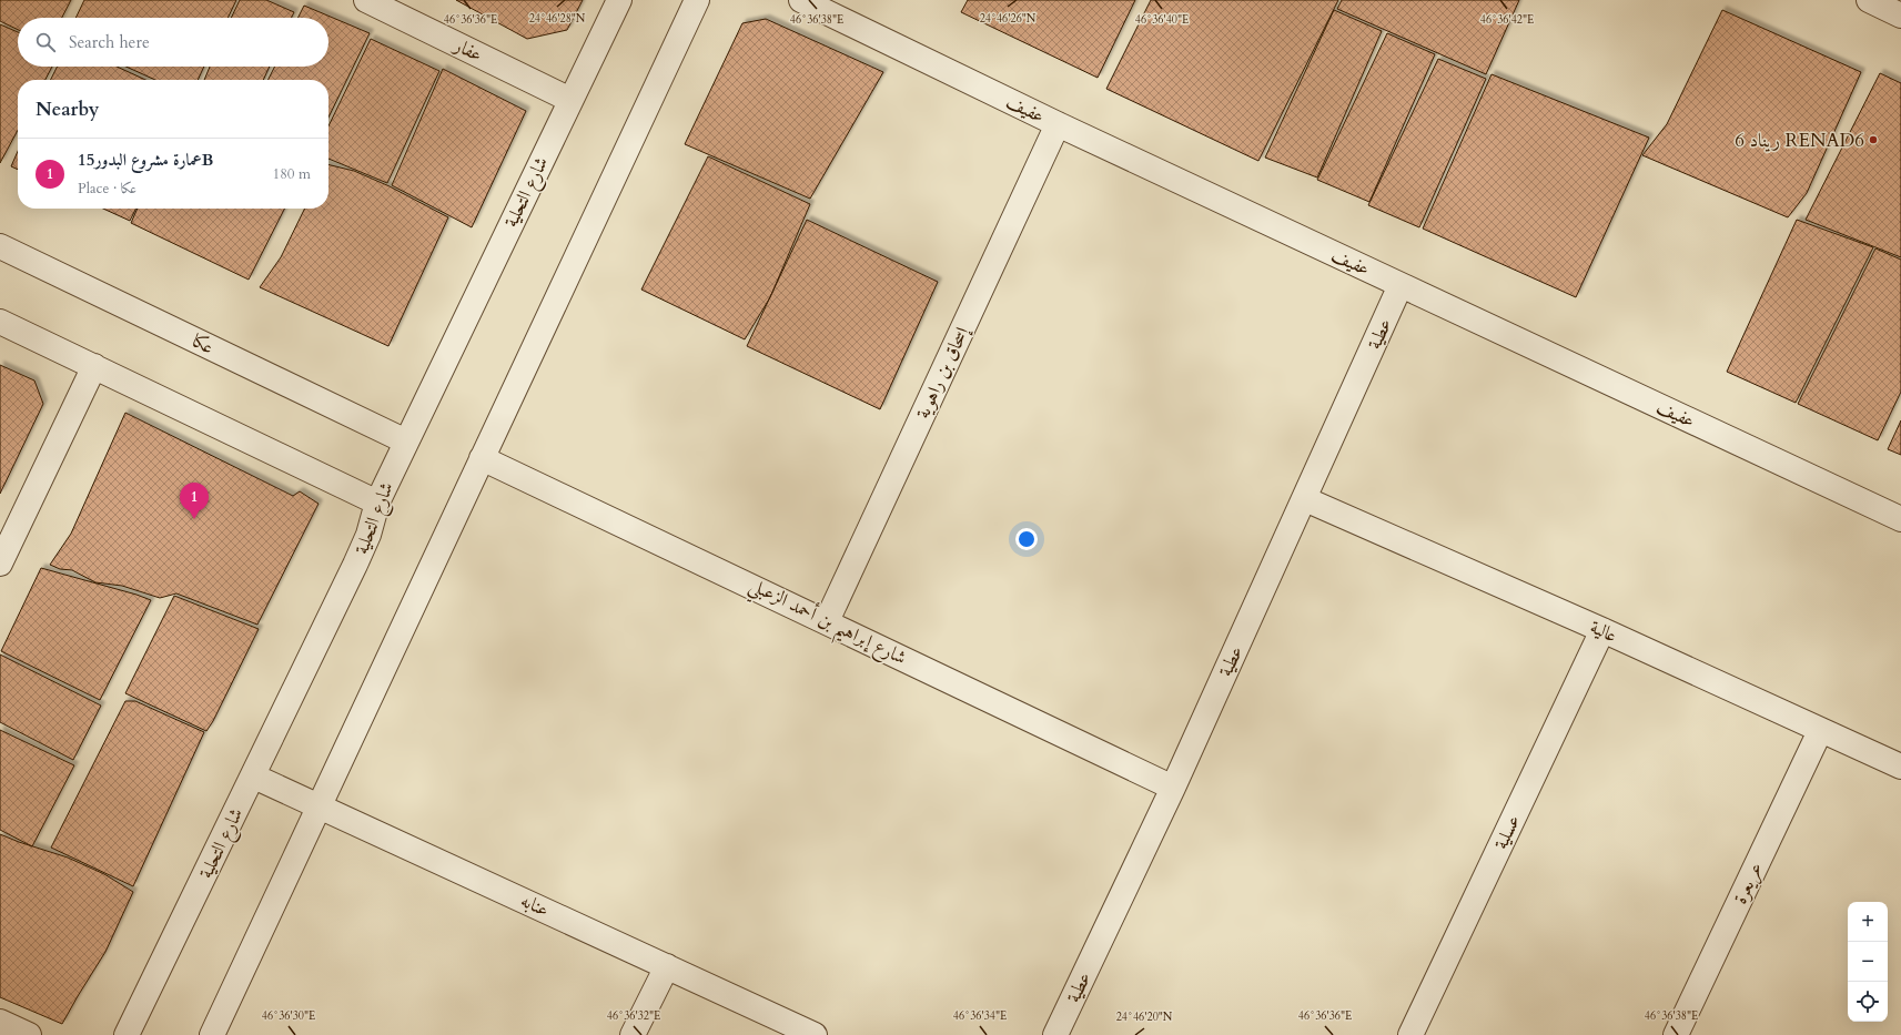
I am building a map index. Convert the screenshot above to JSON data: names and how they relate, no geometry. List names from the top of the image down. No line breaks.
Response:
{"streets":{"street":["عفار","عفيف","شارع التحلية","عطية","عكا","إسحاق بن راهوية","شارع إبراهيم بن أحمد الزعبلي","عالية","عسلية","عريعرة","عنابه"]},"crossings":[["عفار","شارع التحلية"],["عفيف","عطية"],["عفيف","إسحاق بن راهوية"],["شارع التحلية","عكا"],["شارع التحلية","عنابه"],["عطية","شارع إبراهيم بن أحمد الزعبلي"],["عطية","عالية"],["إسحاق بن راهوية","شارع إبراهيم بن أحمد الزعبلي"],["عالية","عسلية"],["عالية","عريعرة"]],"places":["ريناد 6 RENAD6"],"page":{"search":"Search here","heading":"Nearby","list":[{"mark":"1","name":"عمارة مشروع البدور15B","note":"Place · عكا","value":"180 m"}],"pins":"1","map_buttons":["+","−"]},"coordinates":["24°46'28\"N","24°46'26\"N","46°36'36\"E","46°36'38\"E","46°36'40\"E","46°36'42\"E","46°36'30\"E","46°36'32\"E","46°36'34\"E","24°46'20\"N"]}
